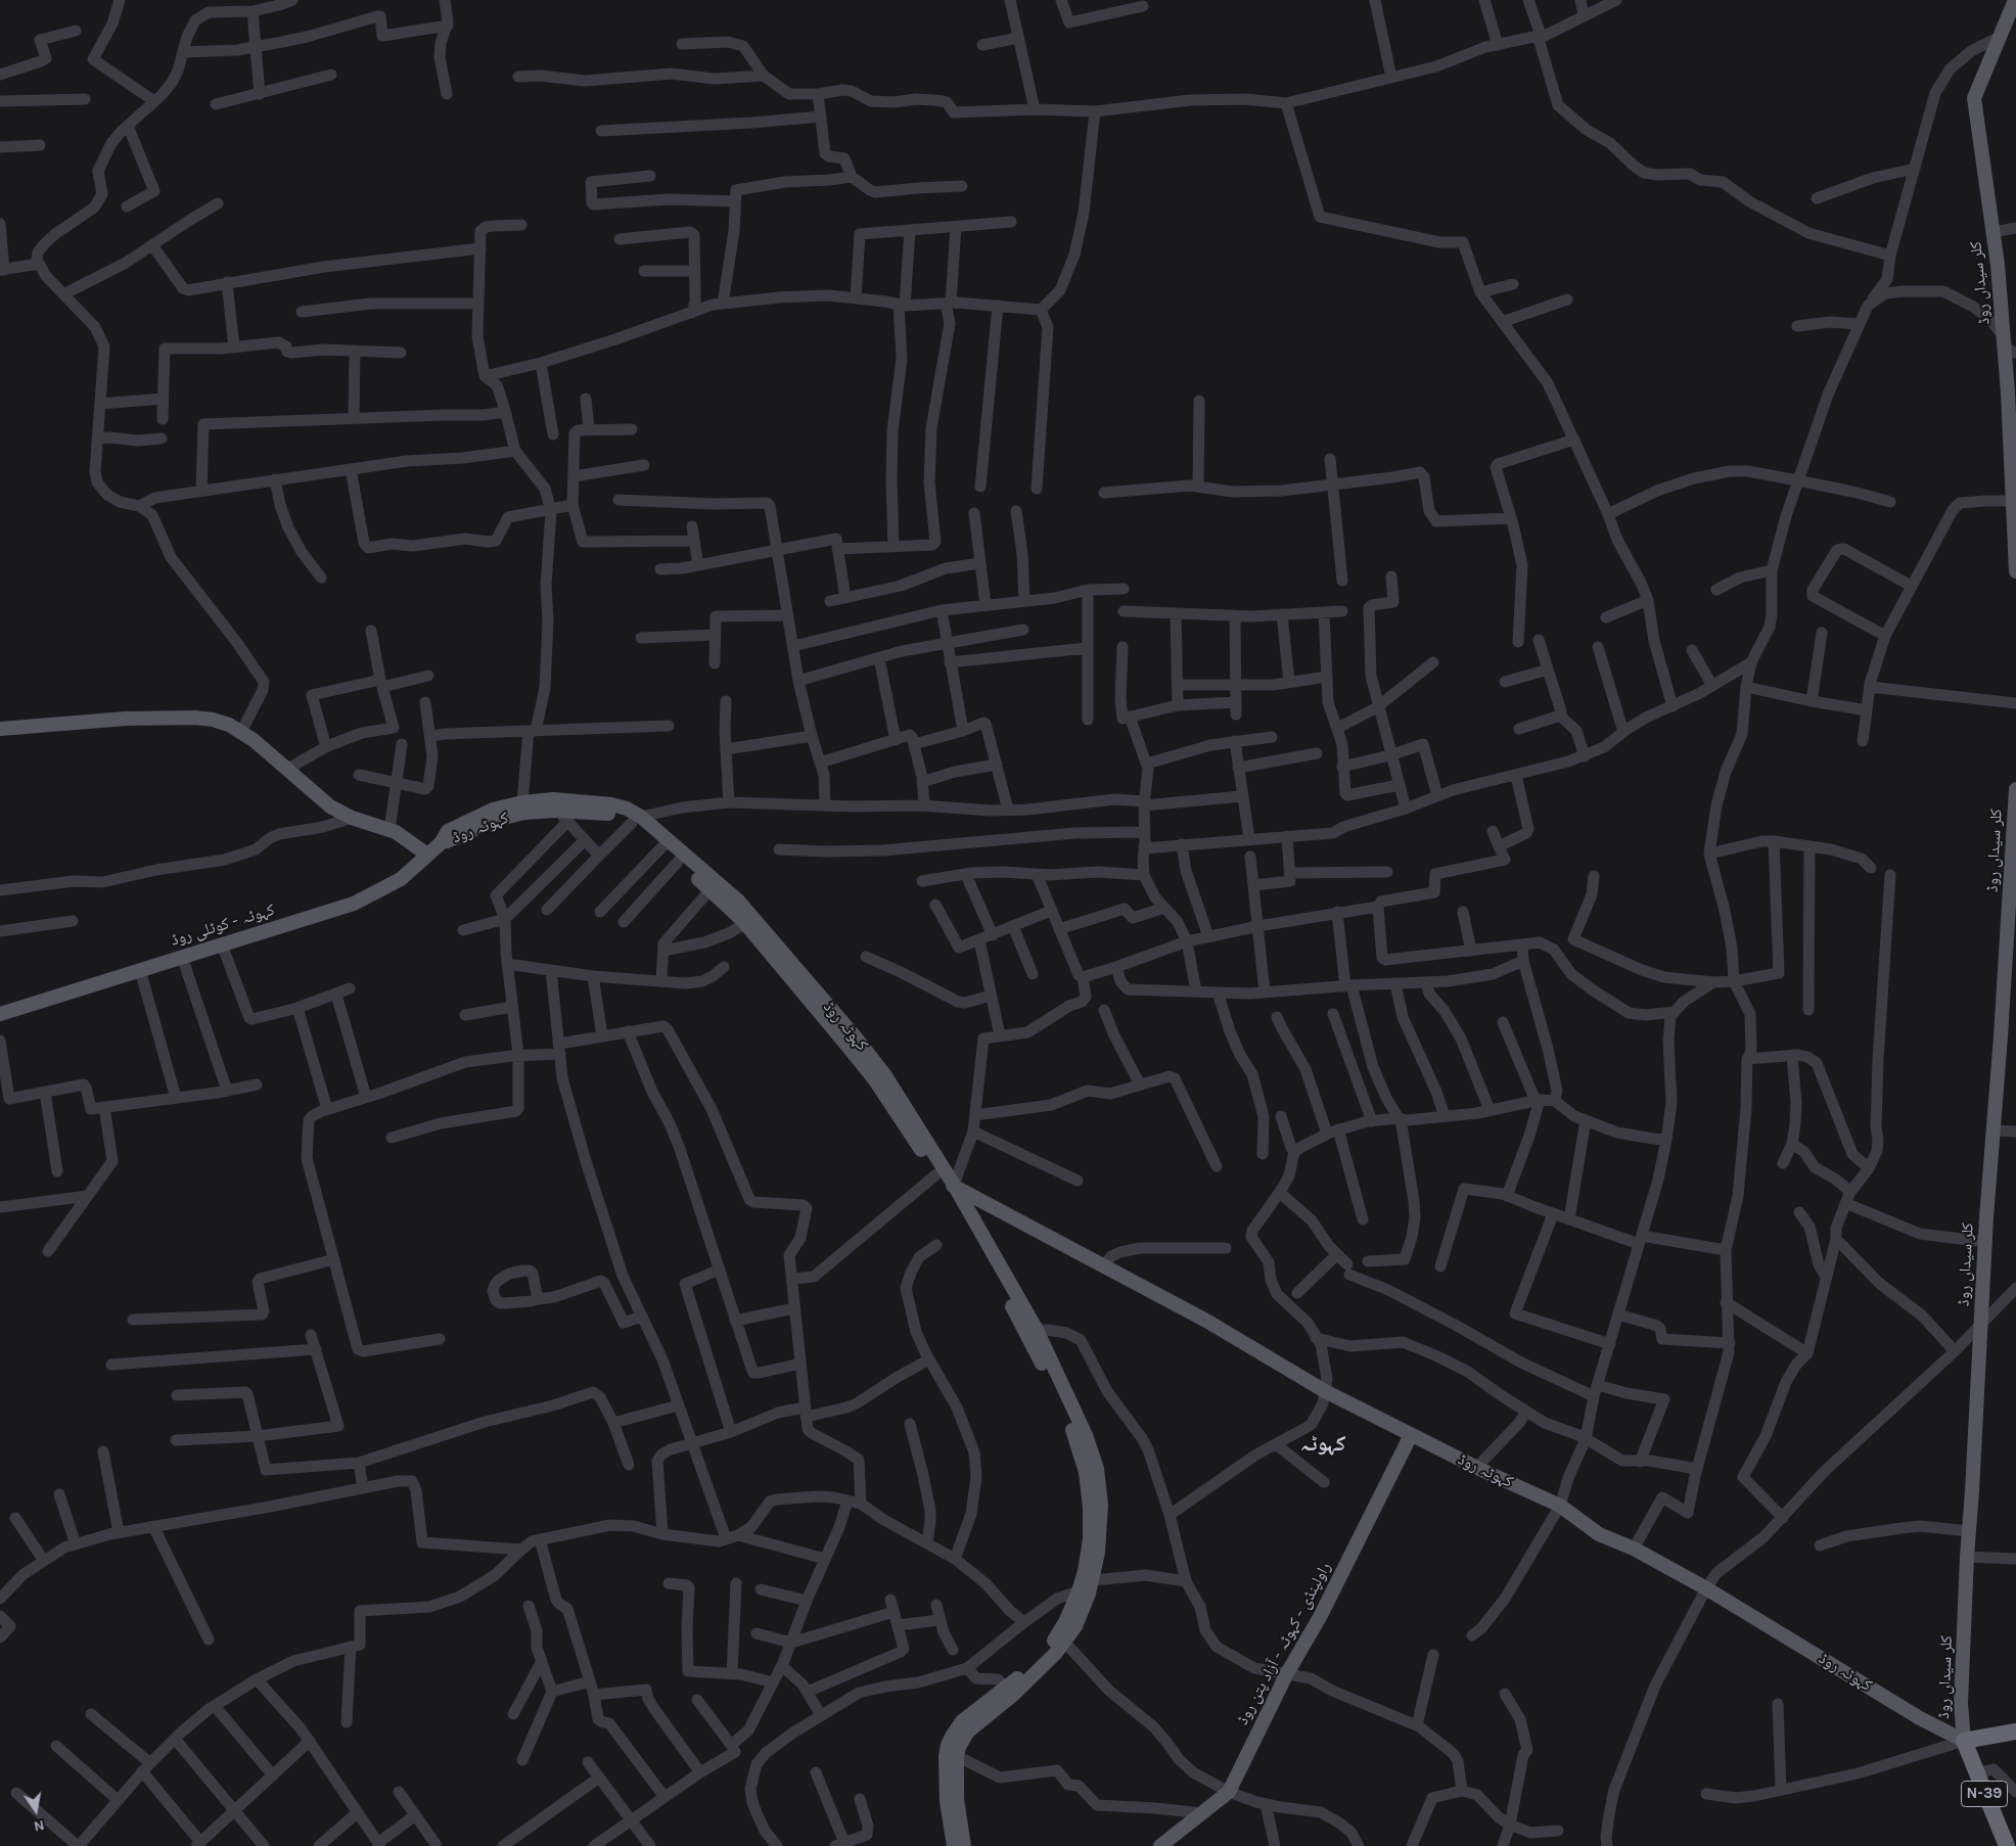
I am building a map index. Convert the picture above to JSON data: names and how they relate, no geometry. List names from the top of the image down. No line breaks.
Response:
{"streets":{"highway":["N-39"],"main road":["کلر سیداں روڈ","کہوٹہ روڈ","کہوٹہ - کوٹلی روڈ","راولپنڈی - کہوٹہ - آزاد پتن روڈ"]},"crossings":[["کلر سیداں روڈ","کہوٹہ روڈ"],["کلر سیداں روڈ","N-39"],["کہوٹہ روڈ","کہوٹہ - کوٹلی روڈ"],["کہوٹہ روڈ","راولپنڈی - کہوٹہ - آزاد پتن روڈ"],["کہوٹہ روڈ","N-39"]],"districts":["کہوٹہ"],"north":"bottom"}
